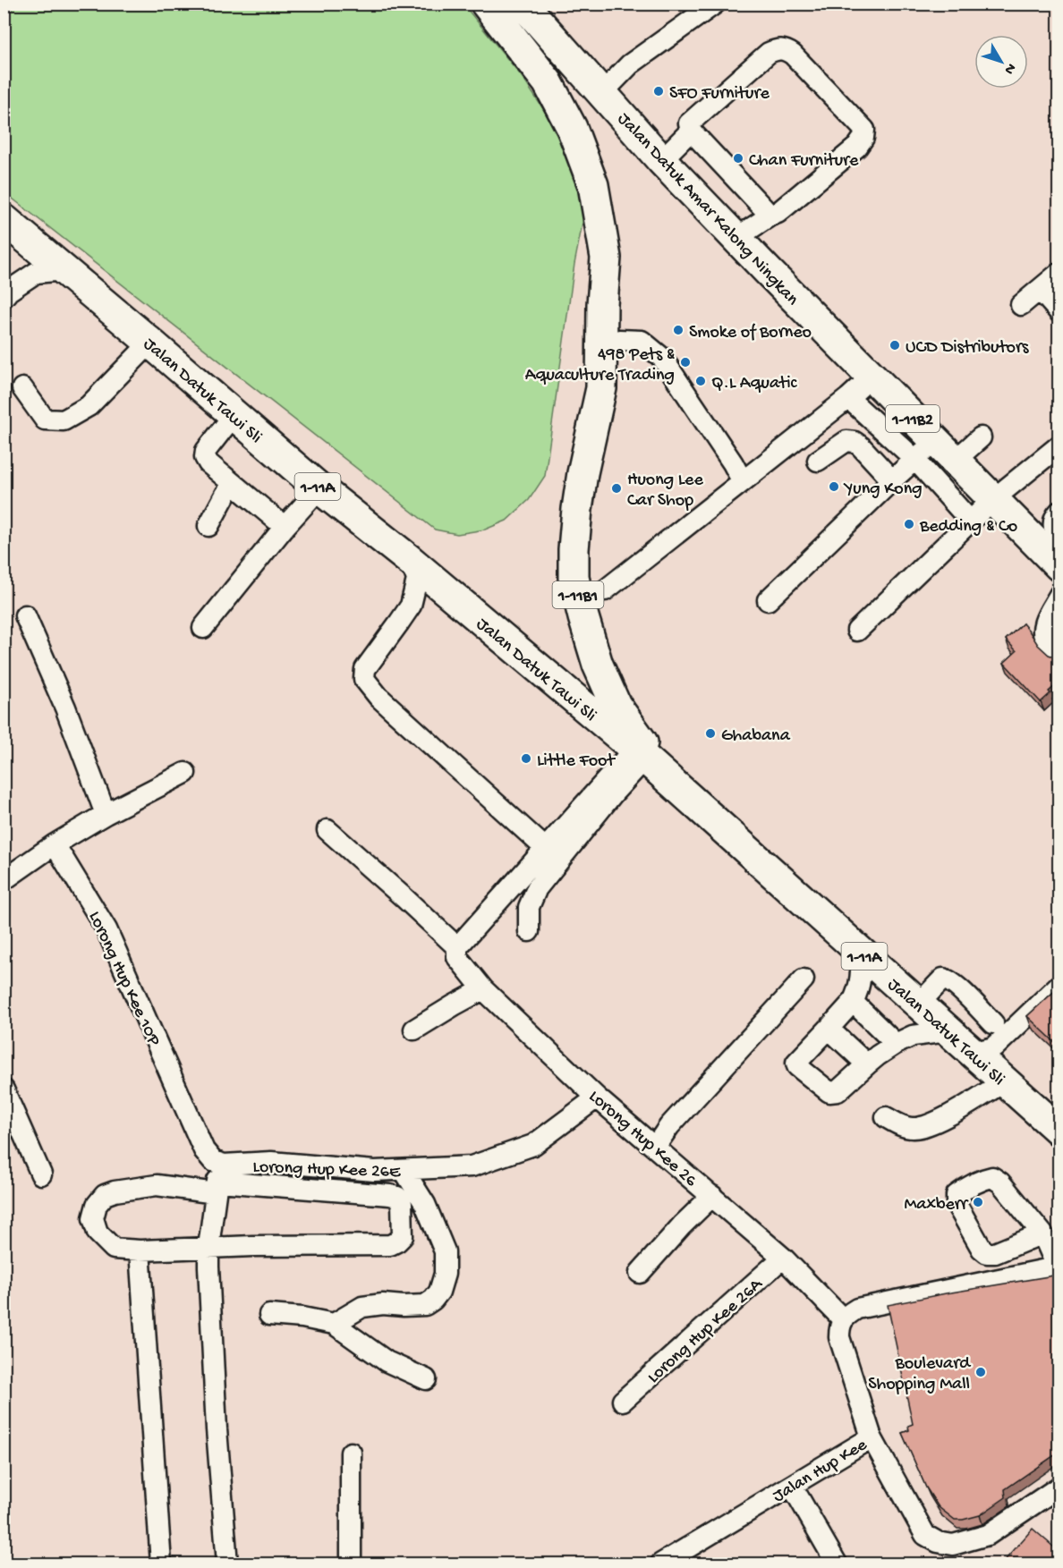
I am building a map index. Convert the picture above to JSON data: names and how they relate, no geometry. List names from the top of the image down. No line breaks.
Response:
{"streets":{"highway":["Jalan Datuk Amar Kalong Ningkan","Jalan Datuk Tawi Sli","1-11B2","1-11A","1-11B1"],"street":["Lorong Hup Kee 10P","Lorong Hup Kee 26","Lorong Hup Kee 26E","Lorong Hup Kee 26A","Jalan Hup Kee"]},"crossings":[["Jalan Datuk Tawi Sli","1-11B1"],["Lorong Hup Kee 10P","Lorong Hup Kee 26E"],["Lorong Hup Kee 26","Lorong Hup Kee 26E"],["Lorong Hup Kee 26","Lorong Hup Kee 26A"],["Lorong Hup Kee 26","Jalan Hup Kee"]],"places":["SFO Furniture","Chan Furniture","Smoke of Borneo","UCD Distributors","498 Pets & Aquaculture Trading","Q.L Aquatic","Yung Kong","Huong Lee Car Shop","Bedding & Co","Ghabana","Little Foot","Maxberr","Boulevard Shopping Mall"],"north":"bottom right"}
